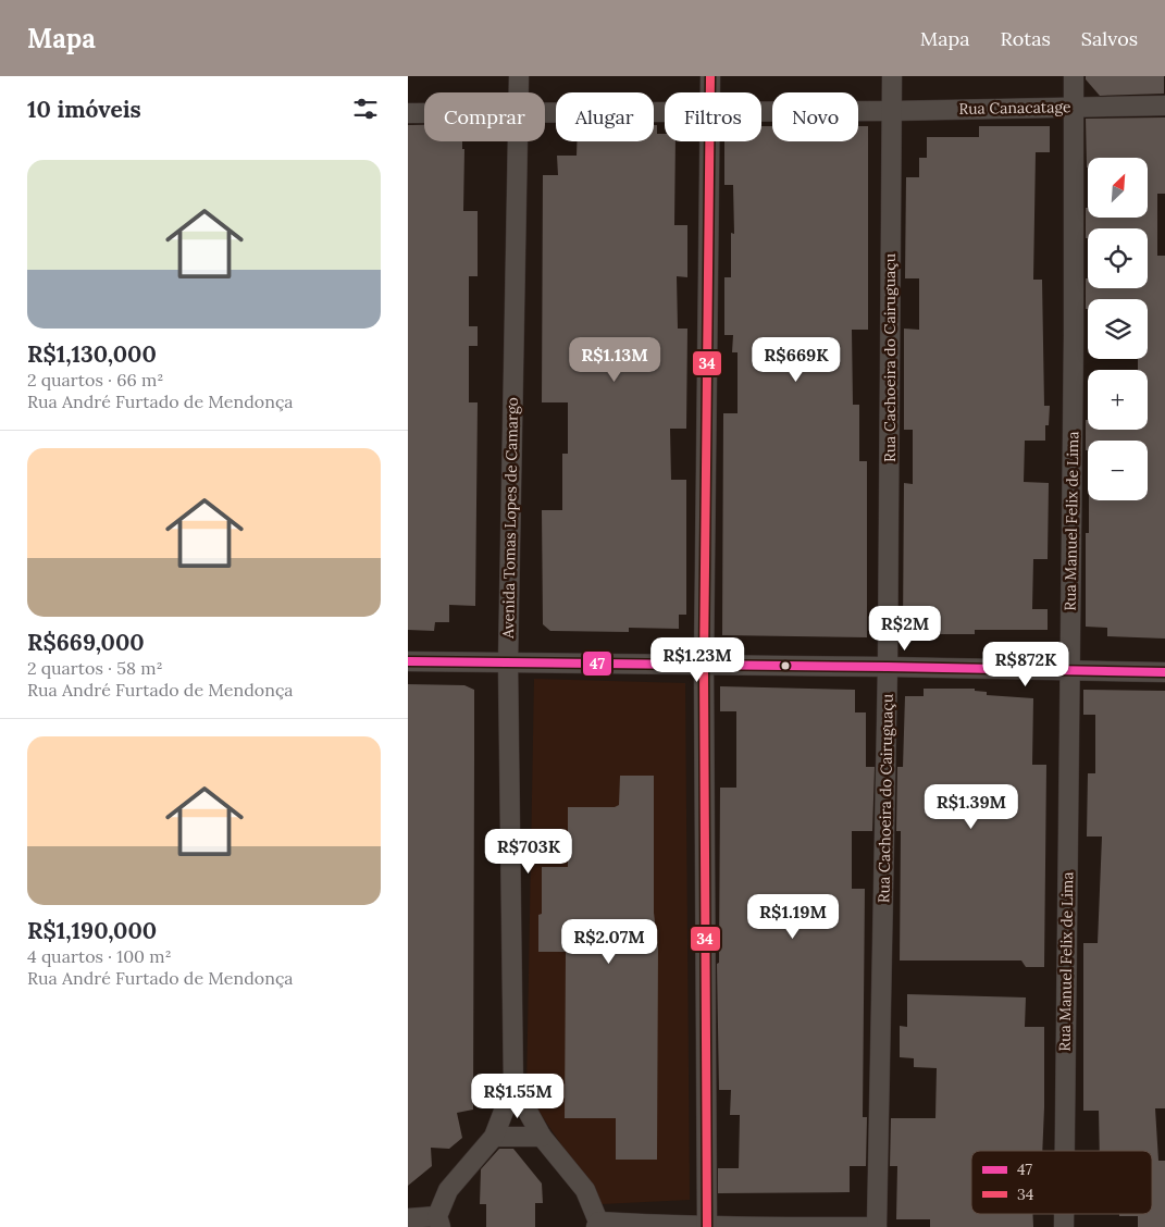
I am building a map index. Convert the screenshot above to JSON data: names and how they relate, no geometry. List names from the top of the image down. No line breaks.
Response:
{"streets":{"street":["Rua Canacatage","Rua Cachoeira do Cairuguaçu","Avenida Tomas Lopes de Camargo","Rua Manuel Felix de Lima"]},"crossings":[["Rua Canacatage","Rua Cachoeira do Cairuguaçu"],["Rua Canacatage","Rua Manuel Felix de Lima"]],"lines":["transit line 34","transit line 47"],"legend":["47","34"],"north":"top right","page":{"header":"Mapa","nav":["Mapa","Rotas","Salvos"],"heading":"10 imóveis","chip":["Comprar","Alugar","Filtros","Novo"],"list":[{"name":"R$1,130,000","note":"2 quartos · 66 m² · Rua André Furtado de Mendonça"},{"name":"R$669,000","note":"2 quartos · 58 m² · Rua André Furtado de Mendonça"},{"name":"R$1,190,000","note":"4 quartos · 100 m² · Rua André Furtado de Mendonça"}],"map_buttons":["+","−"],"price":["R$1.13M","R$669K","R$2M","R$1.23M","R$872K","R$1.39M","R$703K","R$1.19M","R$2.07M","R$1.55M"]}}
